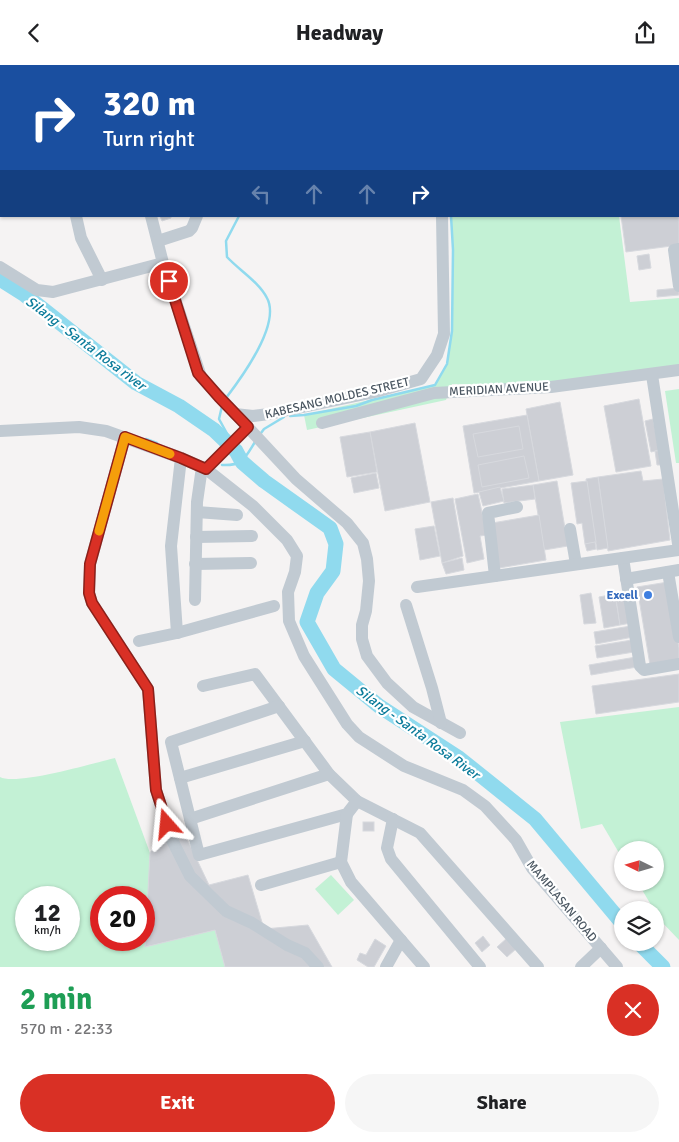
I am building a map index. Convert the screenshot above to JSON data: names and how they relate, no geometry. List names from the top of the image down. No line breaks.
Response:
{"streets":{"street":["MERIDIAN AVENUE","KABESANG MOLDES STREET","MAMPLASAN ROAD"]},"water":["Silang - Santa Rosa river","Silang - Santa Rosa River"],"places":["Excell"],"north":"left","page":{"header":"Headway","turn":["320 m","Turn right"],"speed":"12 km/h","limit":"20","heading":["2 min","570 m · 22:33"],"buttons":["Exit","Share"]}}
